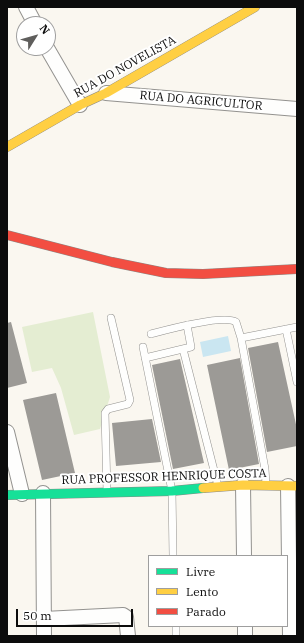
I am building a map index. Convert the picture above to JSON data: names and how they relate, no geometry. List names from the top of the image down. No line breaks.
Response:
{"streets":{"street":["RUA DO NOVELISTA","RUA DO AGRICULTOR","RUA PROFESSOR HENRIQUE COSTA"]},"crossings":[["RUA DO NOVELISTA","RUA DO AGRICULTOR"]],"legend":["Livre","Lento","Parado"],"scale_bar":"50 m","north":"top right"}
